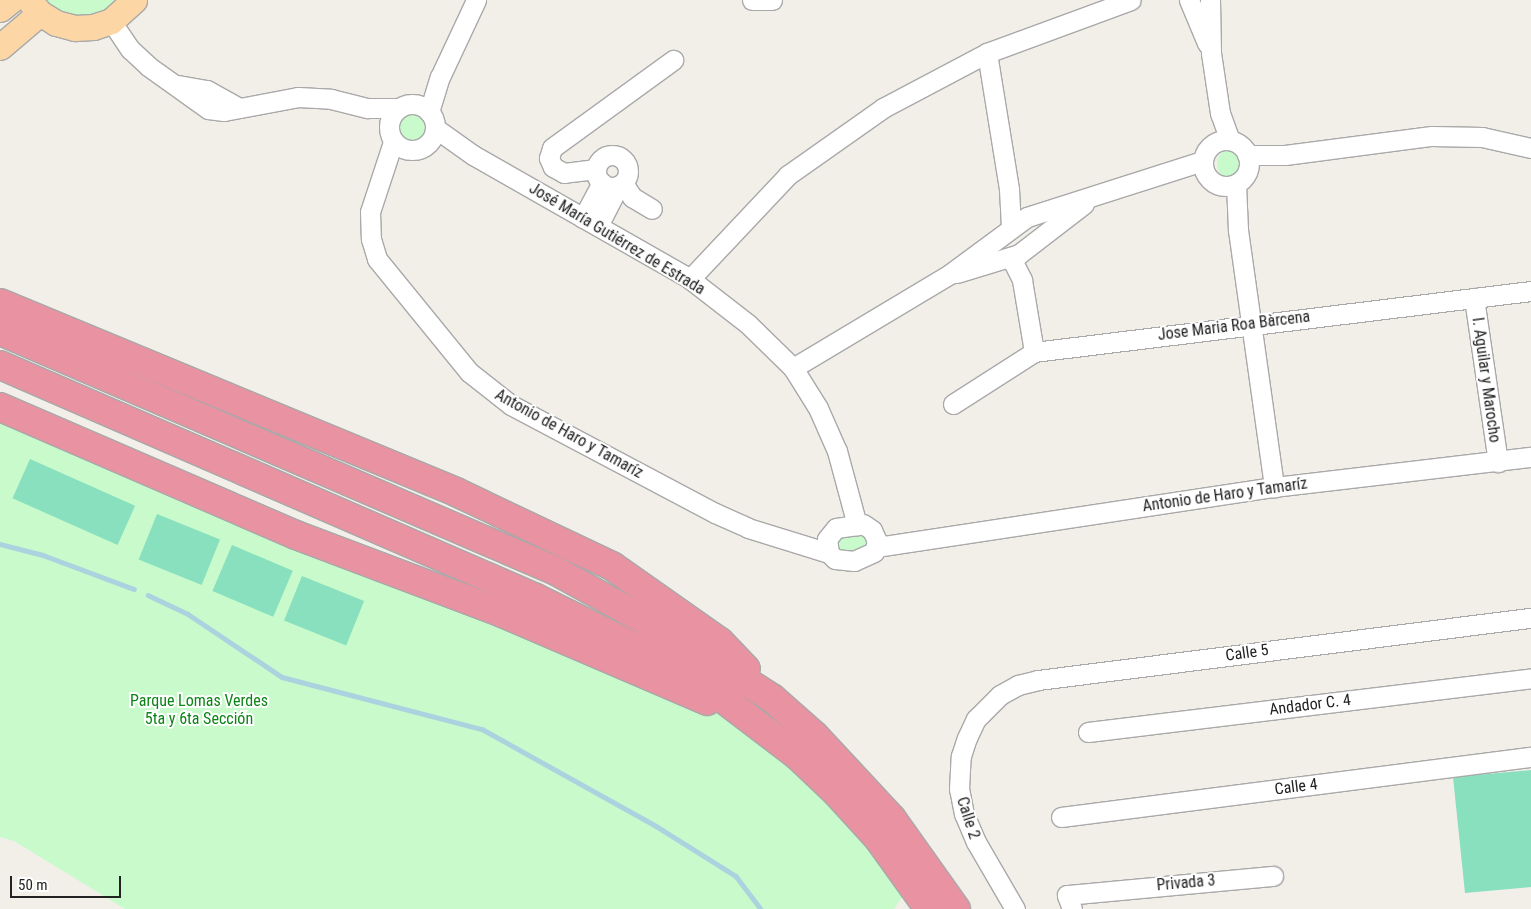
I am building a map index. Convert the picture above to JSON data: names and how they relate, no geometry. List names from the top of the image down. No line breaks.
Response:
{"streets":{"street":["José María Gutiérrez de Estrada","Jose Maria Roa Bàrcena","I. Aguilar y Marocho","Antonio de Haro y Tamaríz","Calle 5","Andador C. 4","Calle 4","Calle 2","Privada 3"]},"crossings":[["José María Gutiérrez de Estrada","Antonio de Haro y Tamaríz"],["Jose Maria Roa Bàrcena","I. Aguilar y Marocho"],["I. Aguilar y Marocho","Antonio de Haro y Tamaríz"],["Calle 5","Calle 2"]],"parks":["Parque Lomas Verdes 5ta y 6ta Sección"],"scale_bar":"50 m"}
